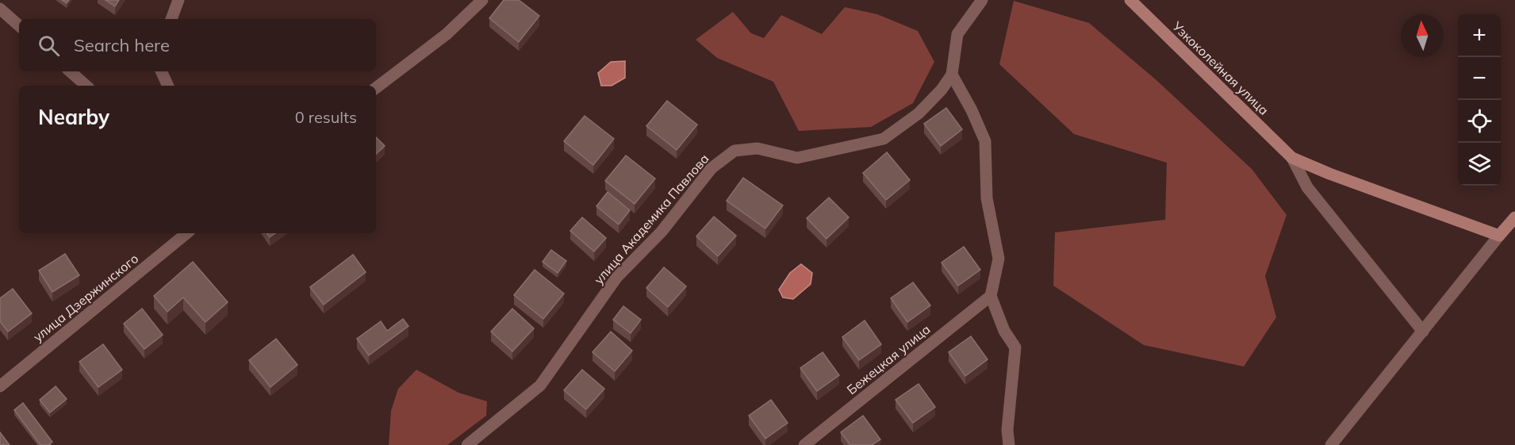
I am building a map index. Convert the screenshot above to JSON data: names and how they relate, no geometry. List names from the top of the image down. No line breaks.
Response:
{"streets":{"street":["Узкоколейная улица","улица Академика Павлова","улица Дзержинского","Бежецкая улица"]},"north":"top","page":{"map_buttons":["+","−"],"search":"Search here","heading":["Nearby","0 results"]}}
